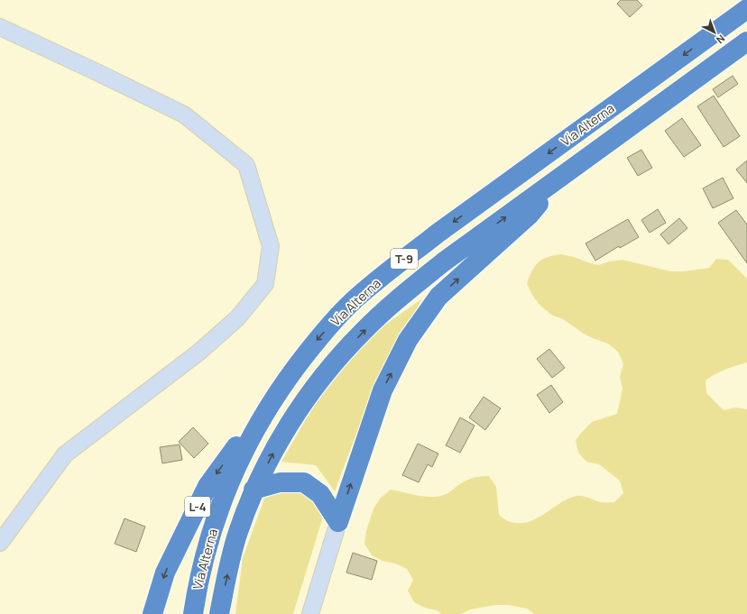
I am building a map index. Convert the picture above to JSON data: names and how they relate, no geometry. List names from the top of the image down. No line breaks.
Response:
{"streets":{"highway":["Vía Alterna","T-9","L-4"]},"crossings":[["Vía Alterna","T-9"],["Vía Alterna","L-4"]],"north":"bottom right"}
